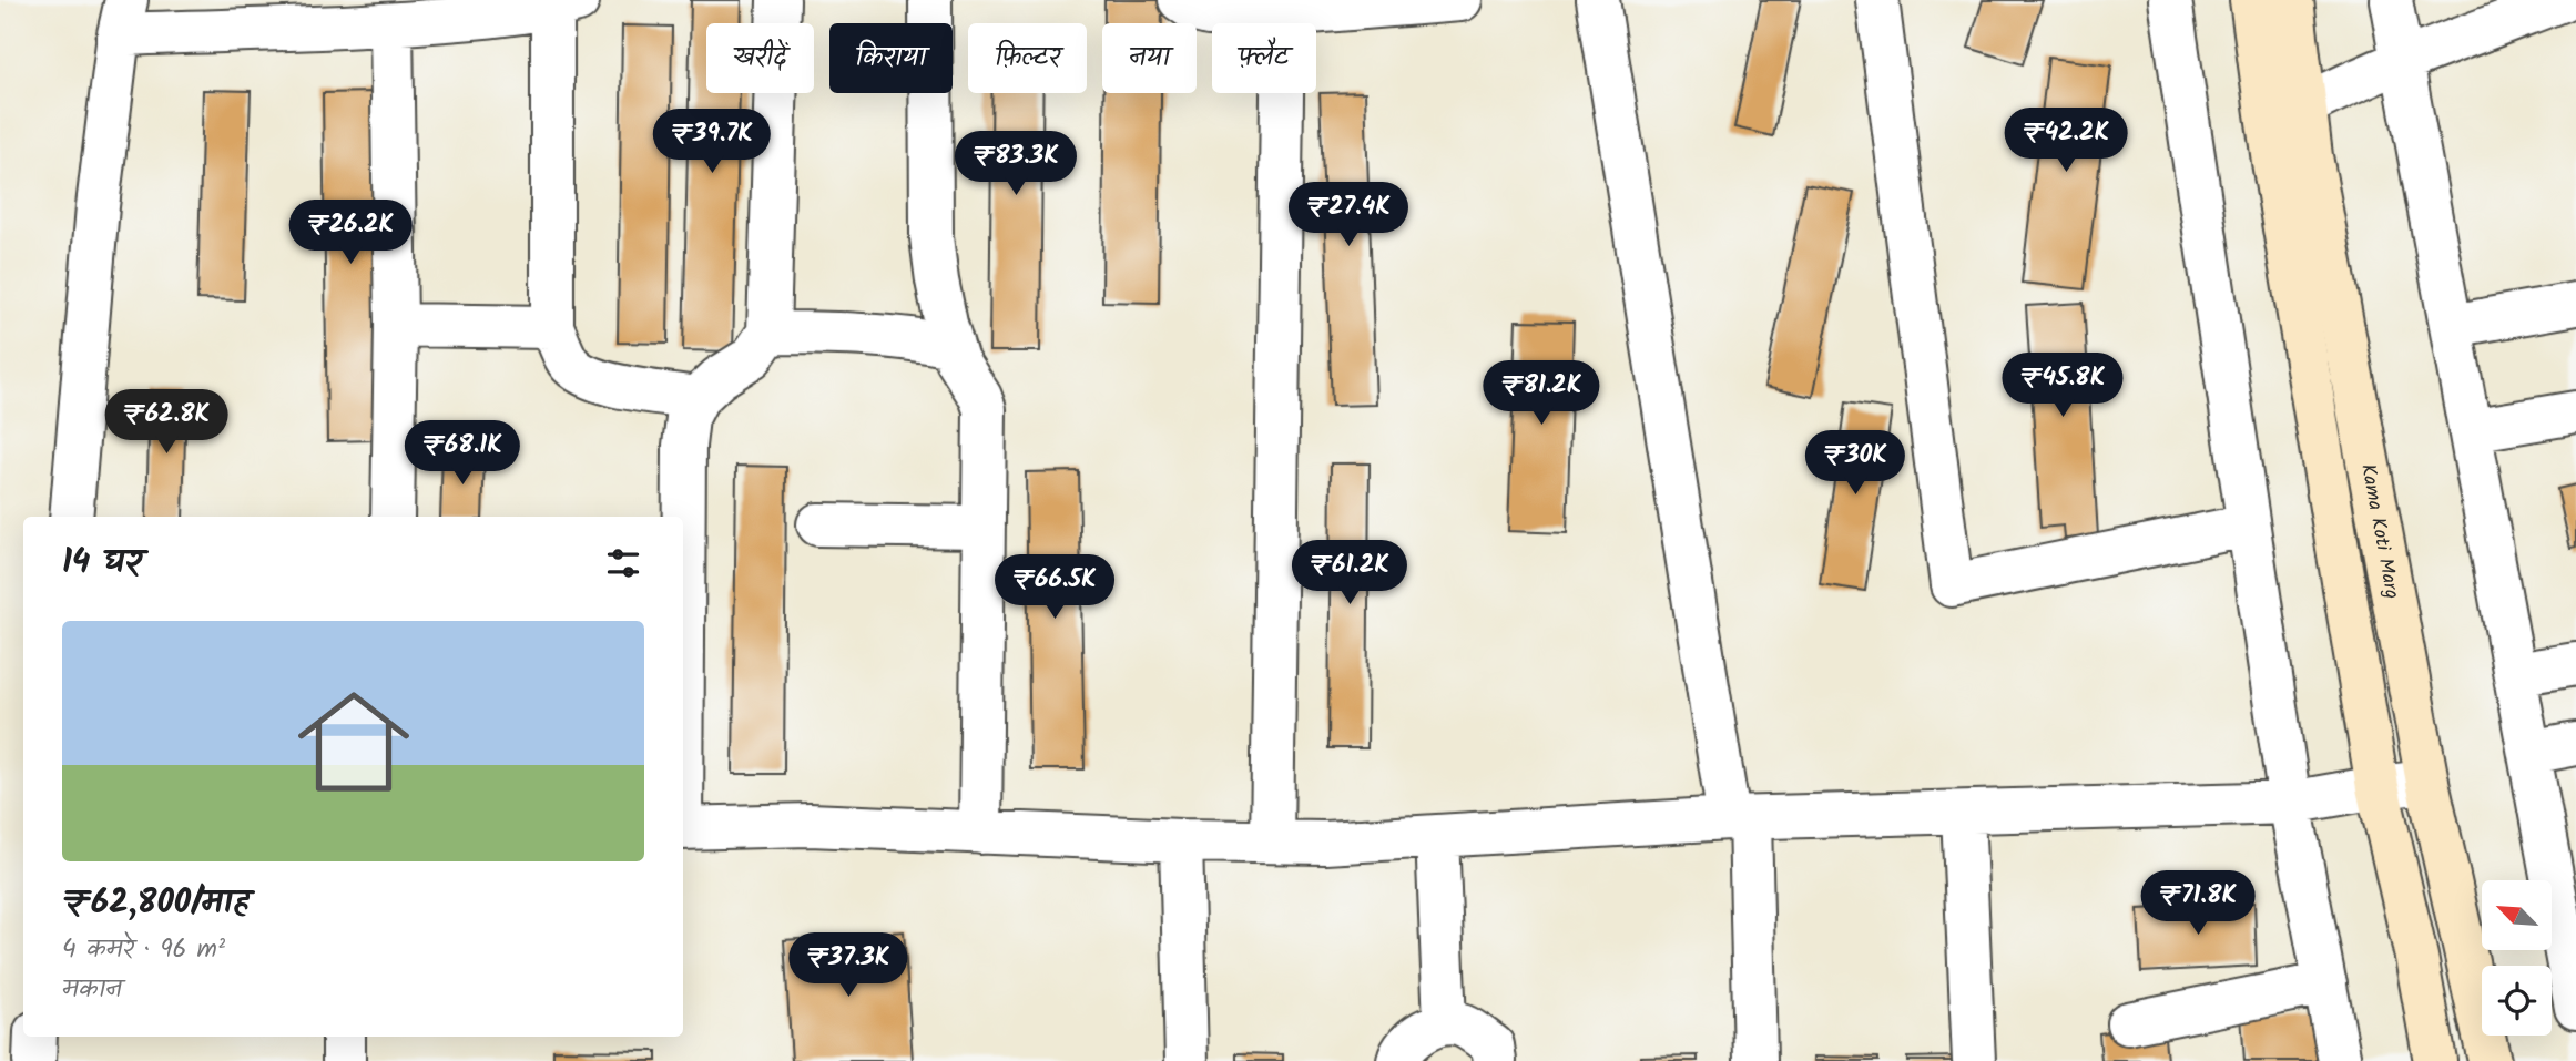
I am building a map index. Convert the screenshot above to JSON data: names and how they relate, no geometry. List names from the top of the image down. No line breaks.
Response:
{"streets":{"street":["Kama Koti Marg"]},"north":"top left","page":{"chip":["खरीदें","किराया","फ़िल्टर","नया","फ़्लैट"],"price":["₹42.2K","₹39.7K","₹83.3K","₹27.4K","₹26.2K","₹45.8K","₹81.2K","₹62.8K","₹68.1K","₹30K","₹61.2K","₹66.5K","₹71.8K","₹37.3K"],"heading":"14 घर","list":[{"name":"₹62,800/माह","note":"4 कमरे · 96 m² · मकान"}]}}
